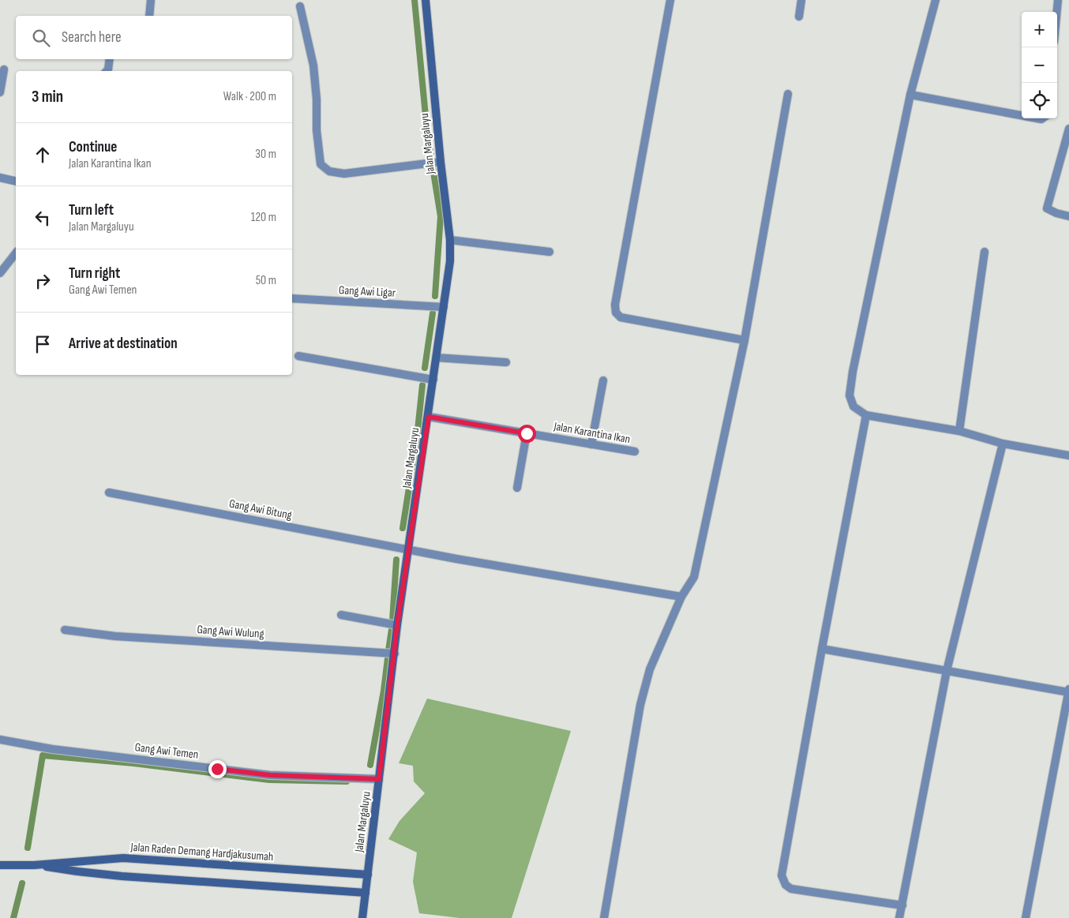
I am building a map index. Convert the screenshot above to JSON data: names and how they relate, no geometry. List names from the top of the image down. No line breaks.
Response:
{"streets":{"main road":["Jalan Margaluyu","Jalan Raden Demang Hardjakusumah"],"street":["Gang Awi Ligar","Jalan Karantina Ikan","Gang Awi Bitung","Gang Awi Wulung","Gang Awi Temen"]},"crossings":[["Jalan Margaluyu","Gang Awi Ligar"],["Jalan Margaluyu","Jalan Karantina Ikan"],["Jalan Margaluyu","Gang Awi Bitung"],["Jalan Margaluyu","Gang Awi Wulung"],["Jalan Margaluyu","Gang Awi Temen"],["Jalan Margaluyu","Jalan Raden Demang Hardjakusumah"]],"page":{"map_buttons":["+","−"],"search":"Search here","heading":["3 min","Walk · 200 m"],"list":[["Continue","Jalan Karantina Ikan","30 m"],["Turn left","Jalan Margaluyu","120 m"],["Turn right","Gang Awi Temen","50 m"],"Arrive at destination"]}}
